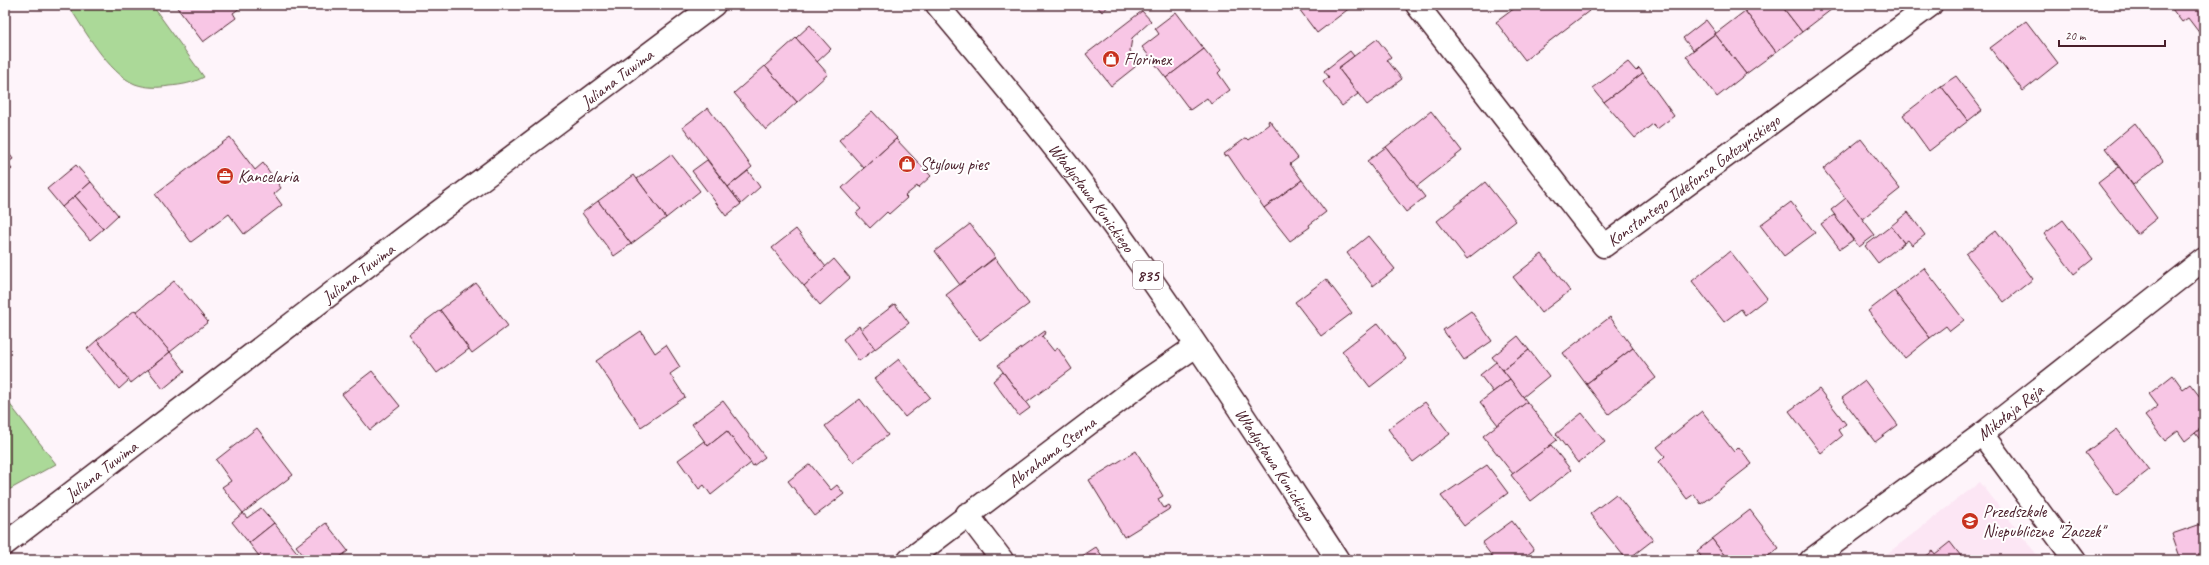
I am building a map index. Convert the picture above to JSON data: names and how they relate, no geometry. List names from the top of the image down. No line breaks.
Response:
{"streets":{"street":["Juliana Tuwima","Konstantego Ildefonsa Gałczyńskiego","Władysława Kunickiego","835","Mikołaja Reja","Abrahama Sterna"]},"crossings":[["Władysława Kunickiego","Abrahama Sterna"]],"places":{"shop":["Florimex","Stylowy pies"],"office":["Kancelaria"],"school or university":["Przedszkole Niepubliczne \"Żaczek\""]},"scale_bar":"20 m"}
